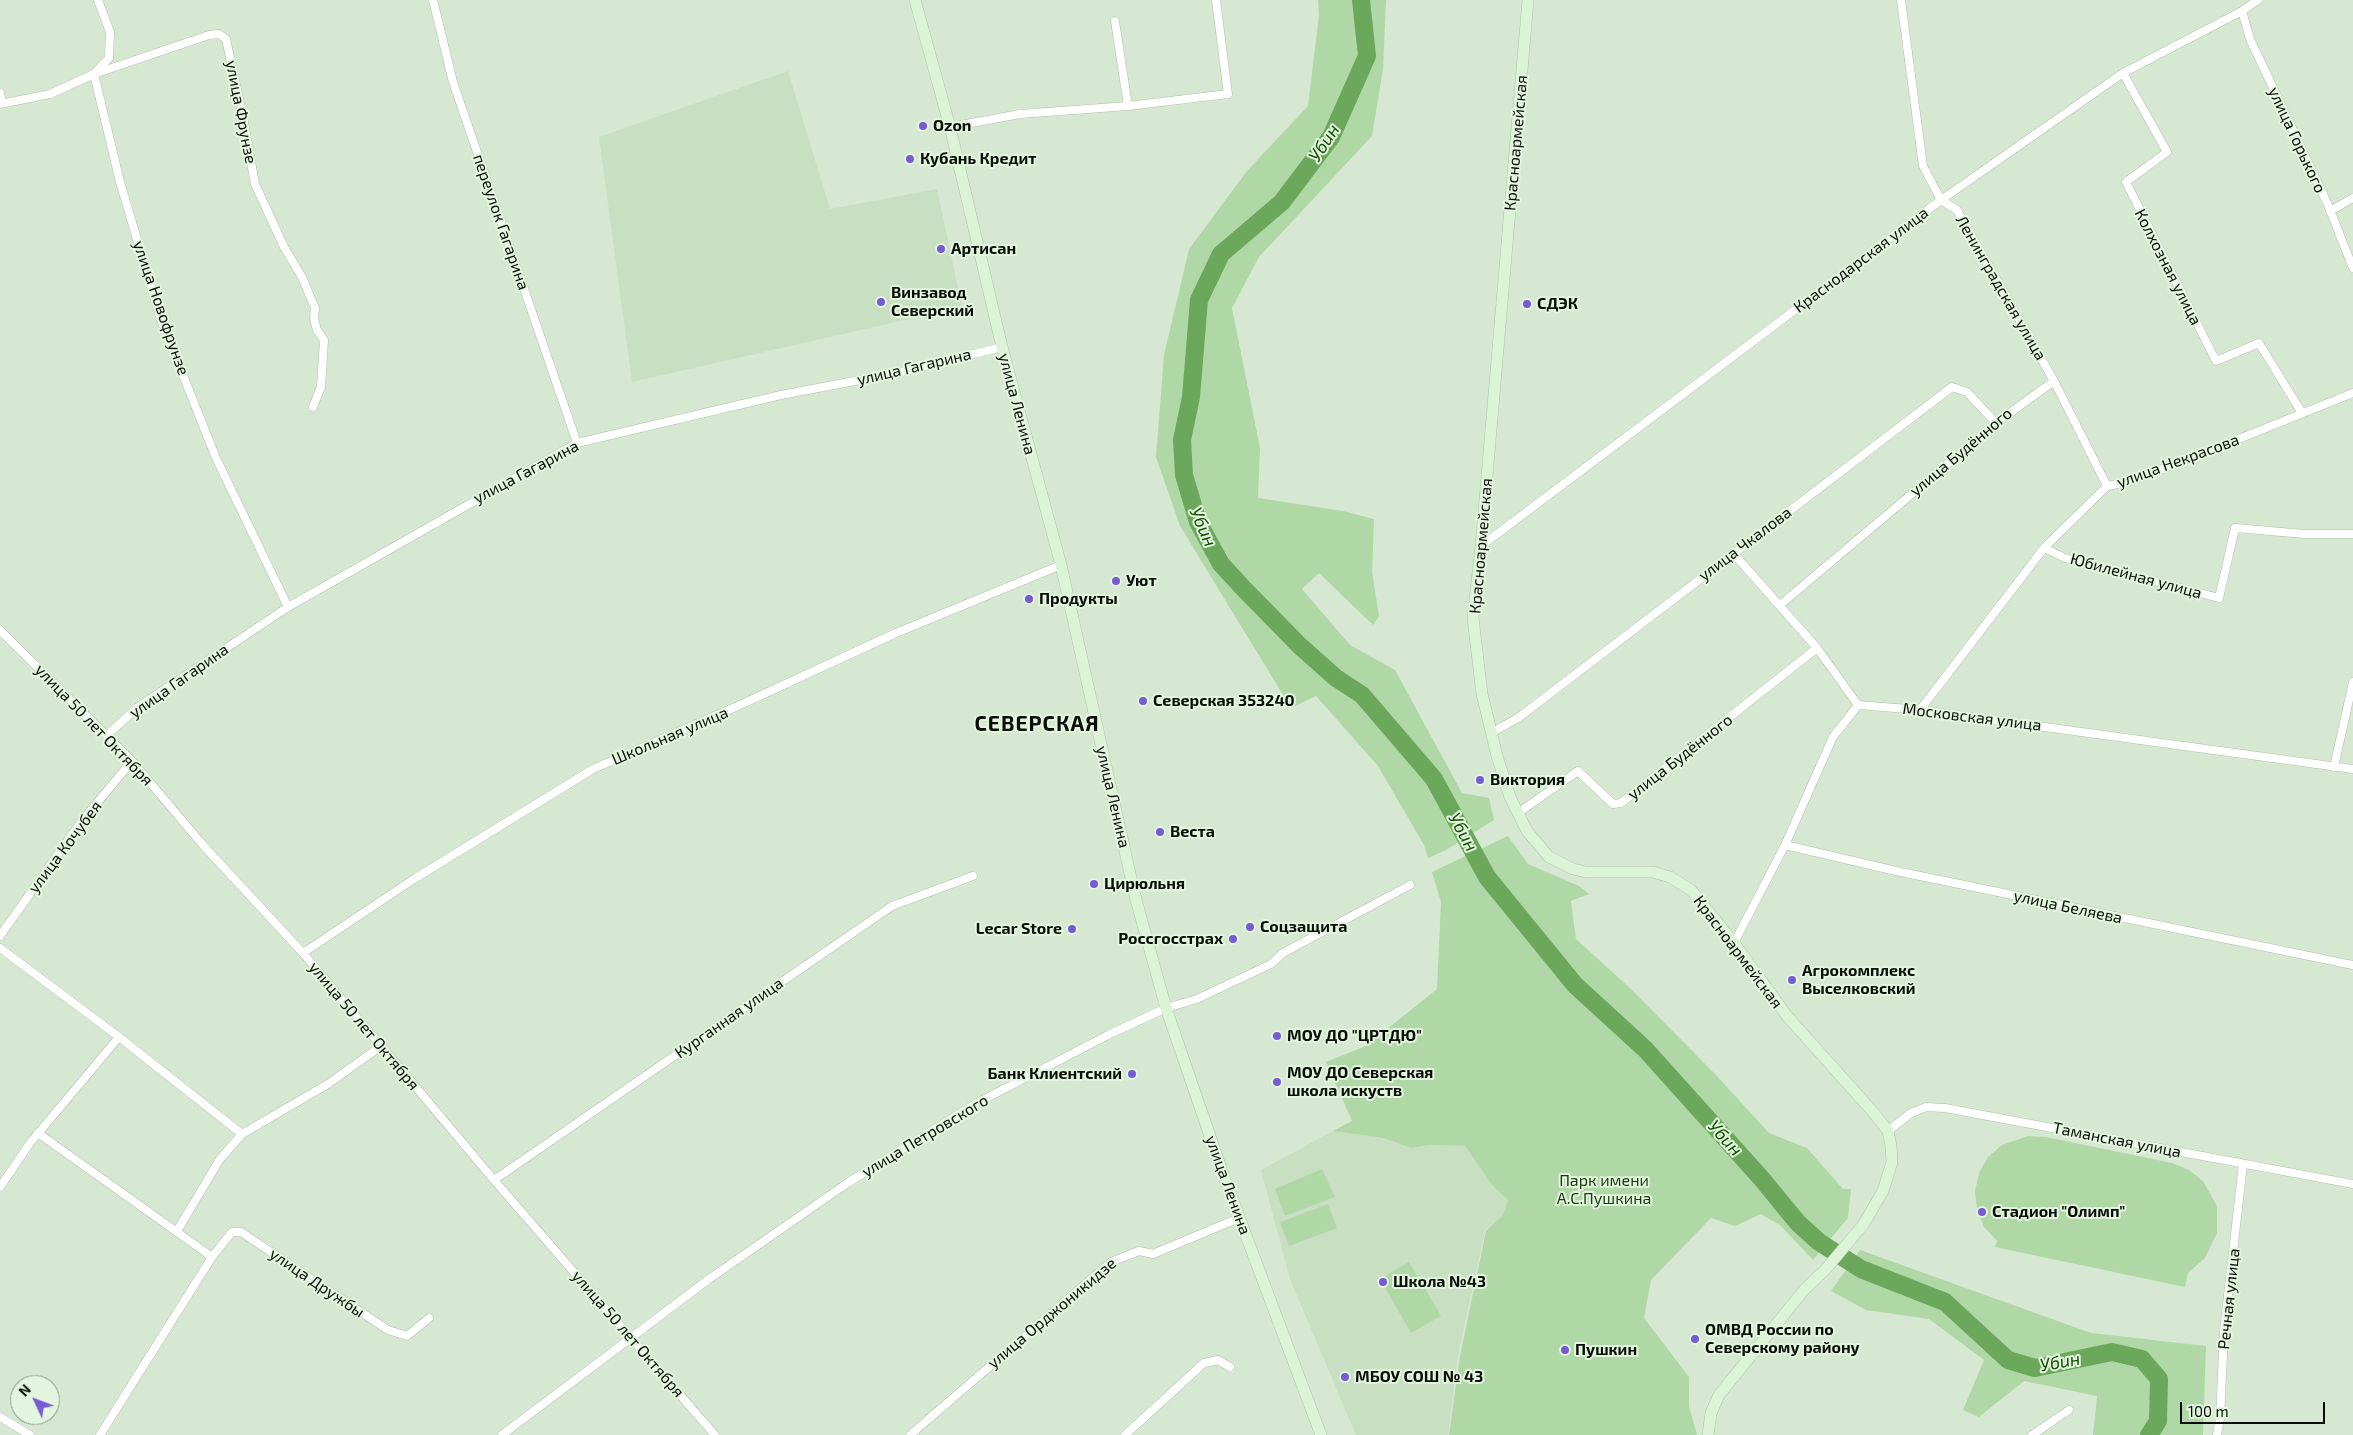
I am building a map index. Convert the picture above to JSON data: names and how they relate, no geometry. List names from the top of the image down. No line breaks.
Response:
{"streets":{"street":["улица Фрунзе","улица Горького","Красноармейская","переулок Гагарина","Краснодарская улица","Колхозная улица","Ленинградская улица","улица Новофрунзе","улица Гагарина","улица Ленина","улица Будённого","улица Некрасова","улица Чкалова","Юбилейная улица","Московская улица","улица 50 лет Октября","Школьная улица","улица Кочубея","улица Беляева","Курганная улица","улица Петровского","Таманская улица","улица Дружбы","Речная улица","улица Орджоникидзе"]},"crossings":[["улица Фрунзе","улица Новофрунзе"],["улица Горького","Краснодарская улица"],["Красноармейская","Краснодарская улица"],["Красноармейская","улица Будённого"],["Красноармейская","улица Чкалова"],["Красноармейская","Таманская улица"],["переулок Гагарина","улица Гагарина"],["Краснодарская улица","Колхозная улица"],["Краснодарская улица","Ленинградская улица"],["Колхозная улица","улица Некрасова"],["Ленинградская улица","улица Будённого"],["Ленинградская улица","улица Некрасова"],["улица Новофрунзе","улица Гагарина"],["улица Гагарина","улица Ленина"],["улица Гагарина","улица 50 лет Октября"],["улица Ленина","Школьная улица"],["улица Ленина","улица Петровского"],["улица Ленина","улица Орджоникидзе"],["улица Будённого","улица Чкалова"],["улица Некрасова","Юбилейная улица"],["улица Некрасова","Московская улица"],["улица 50 лет Октября","Школьная улица"],["улица 50 лет Октября","улица Кочубея"],["улица 50 лет Октября","Курганная улица"],["улица 50 лет Октября","улица Петровского"],["Таманская улица","Речная улица"]],"districts":["СЕВЕРСКАЯ"],"water":["Убин"],"parks":["Парк имени А.С.Пушкина"],"places":["Ozon","Кубань Кредит","Артисан","Винзавод Северский","СДЭК","Уют","Продукты","Северская 353240","Виктория","Веста","Цирюльня","Соцзащита","Lecar Store","Россгосстрах","Агрокомплекс Выселковский","МОУ ДО \"ЦРТДЮ\"","Банк Клиентский","МОУ ДО Северская школа искуств","Стадион \"Олимп\"","Школа №43","ОМВД России по Северскому району","Пушкин","МБОУ СОШ № 43"],"scale_bar":"100 m","north":"top left"}
